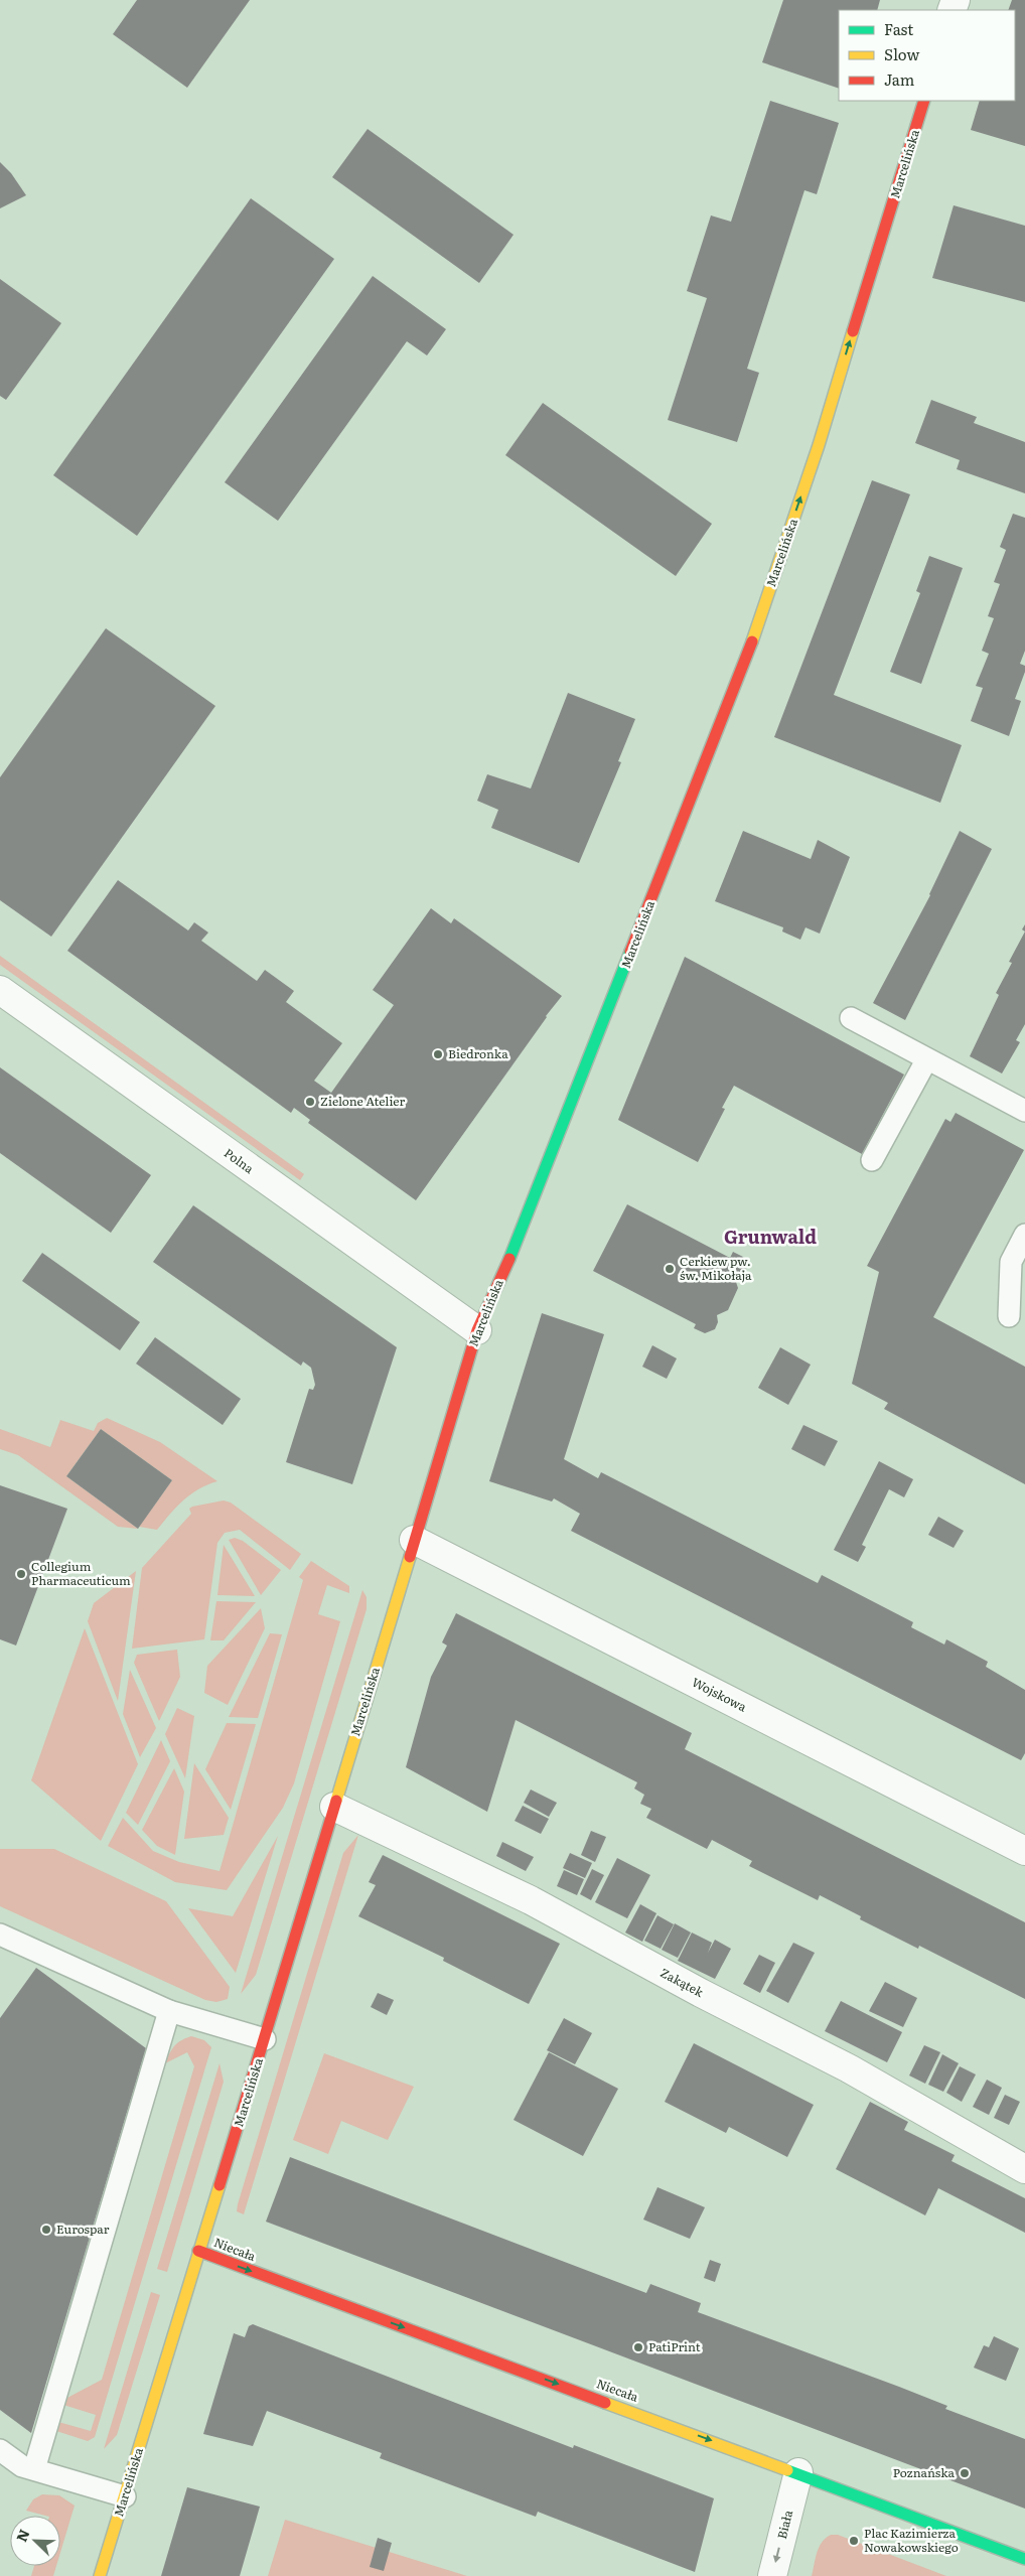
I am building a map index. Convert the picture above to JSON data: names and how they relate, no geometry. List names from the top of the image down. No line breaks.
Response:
{"streets":{"street":["Marcelińska","Polna","Wojskowa","Zakątek","Niecała","Biała"]},"crossings":[["Marcelińska","Polna"],["Marcelińska","Wojskowa"],["Marcelińska","Zakątek"],["Marcelińska","Niecała"],["Niecała","Biała"]],"one_way":["Marcelińska","Niecała","Biała"],"districts":["Grunwald"],"places":["Biedronka","Zielone Atelier","Cerkiew pw. św. Mikołaja","Collegium Pharmaceuticum","Eurospar","PatiPrint","Poznańska","Plac Kazimierza Nowakowskiego"],"legend":["Fast","Slow","Jam"],"north":"top left"}
